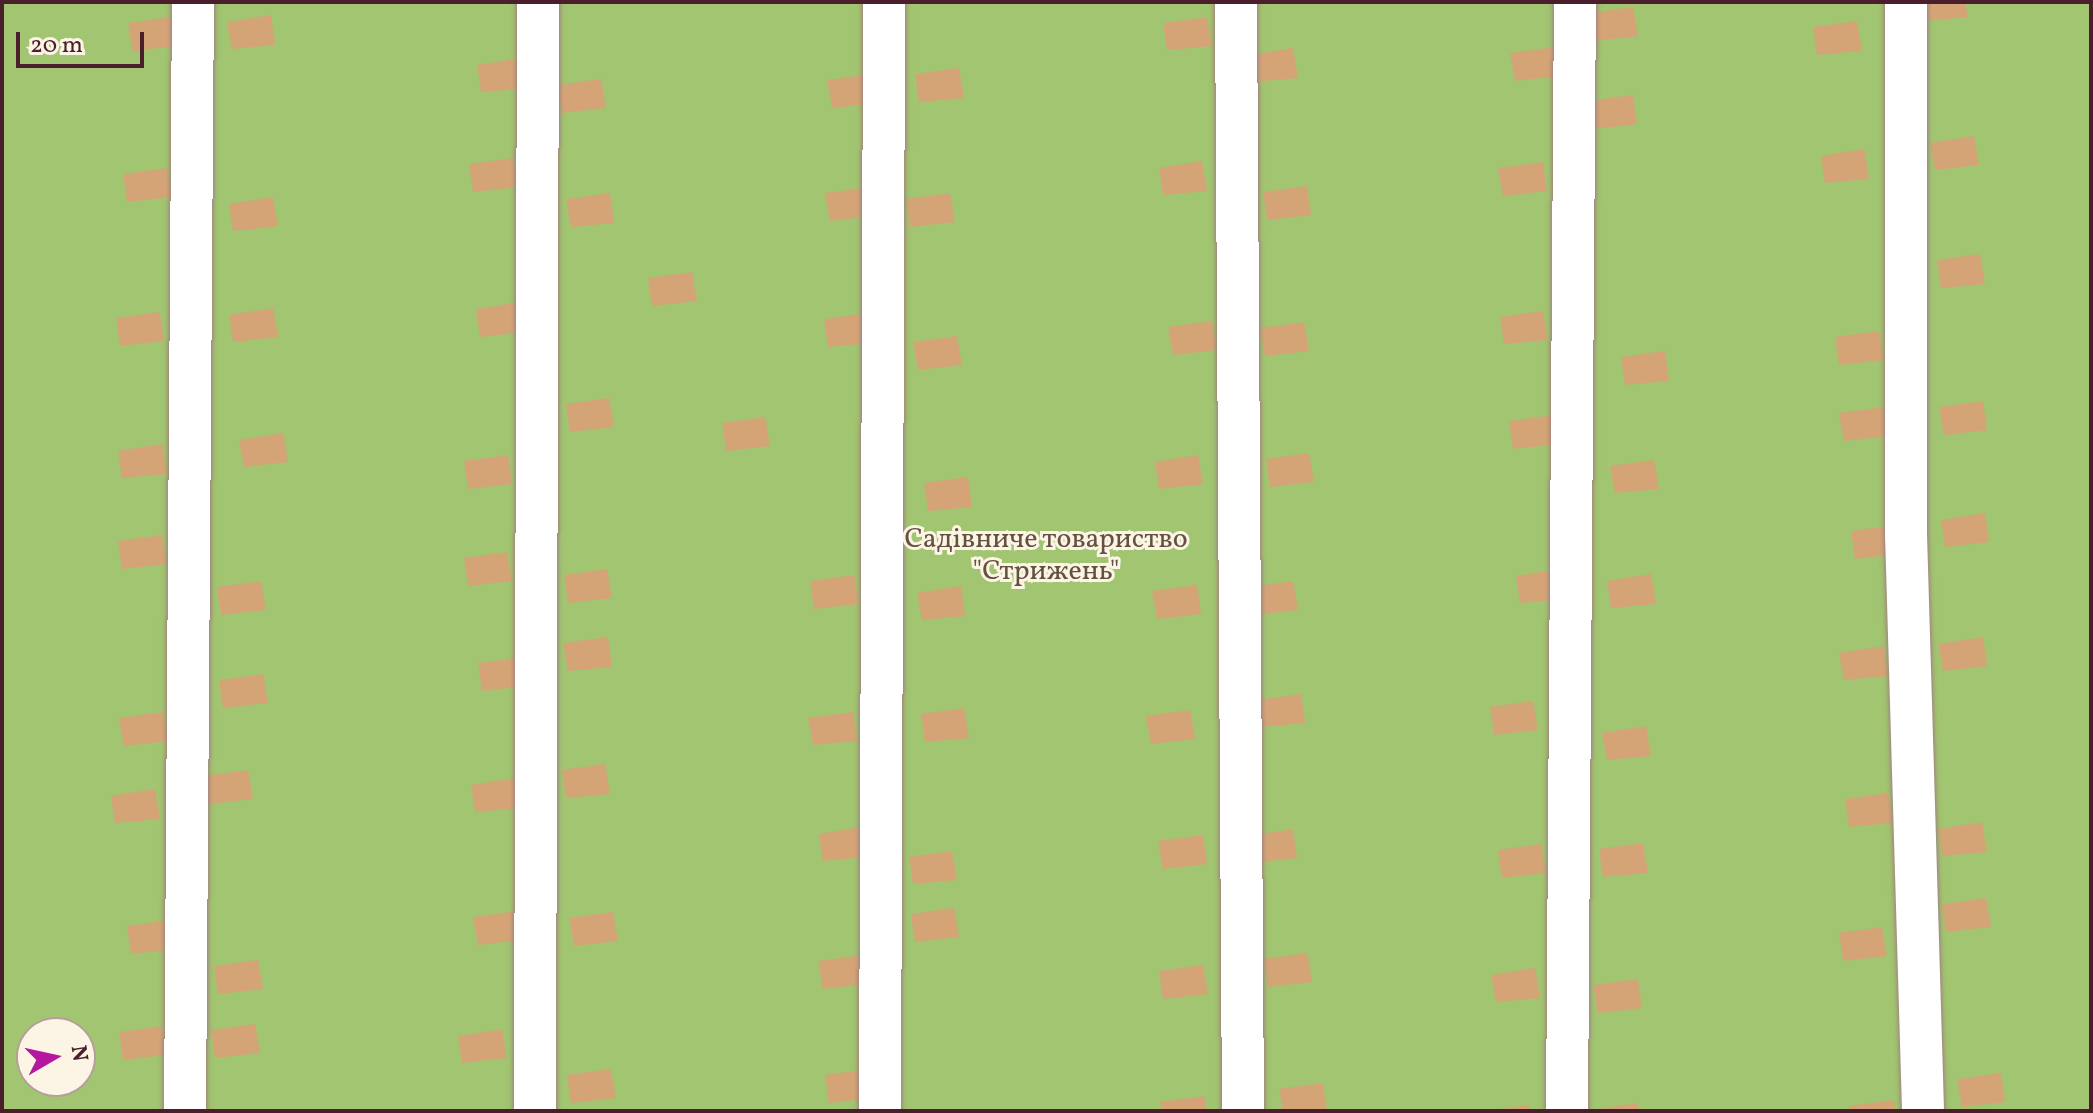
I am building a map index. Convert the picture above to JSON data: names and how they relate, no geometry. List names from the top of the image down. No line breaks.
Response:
{"parks":["Садівниче товариство \"Стрижень\""],"scale_bar":"20 m","north":"right"}
